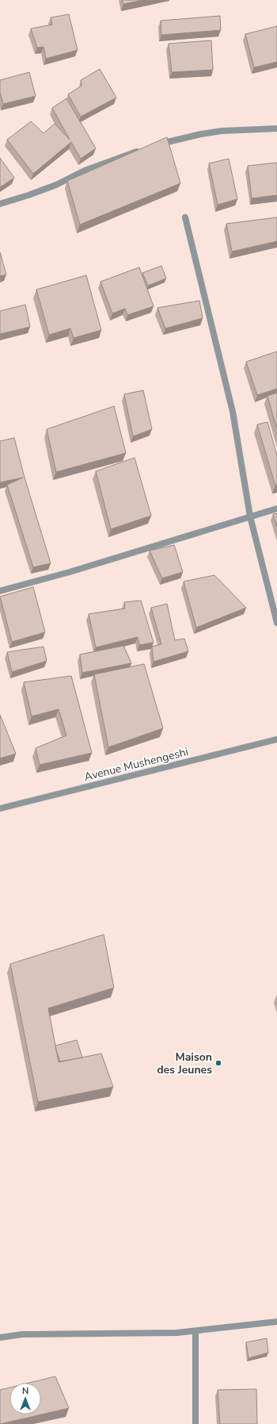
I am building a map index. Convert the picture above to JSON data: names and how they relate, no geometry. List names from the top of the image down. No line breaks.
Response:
{"streets":{"street":["Avenue Mushengeshi"]},"places":["Maison des Jeunes"],"north":"top"}
